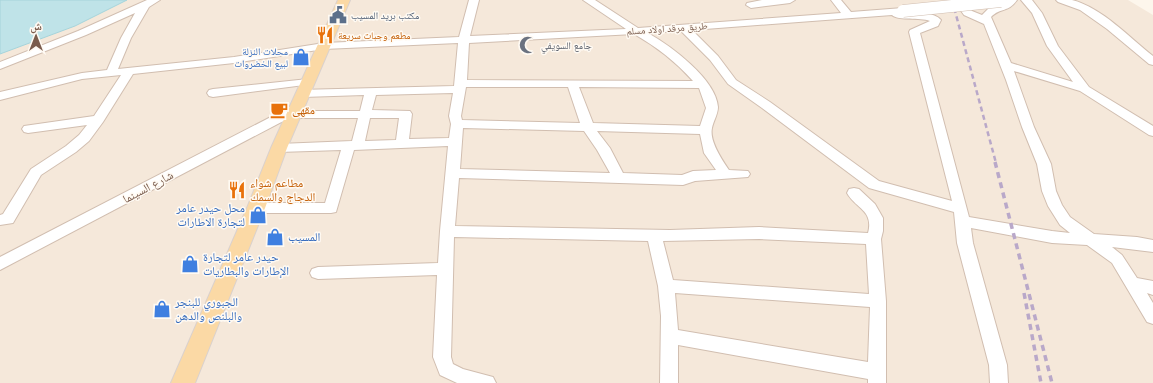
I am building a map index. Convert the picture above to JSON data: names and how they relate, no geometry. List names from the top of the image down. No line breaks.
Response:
{"streets":{"street":["طريق مرقد اولاد مسلم","شارع السينما"]},"places":{"public building":["مكتب بريد المسيب"],"restaurant":["مطعم وجبات سريعة","مطاعم شواء الدجاج والسمك"],"mosque":["جامع السويفي"],"shop":["محلات النزلة لبيع الخضروات","محل حيدر عامر لتجارة الاطارات","المسيب","حيدر عامر لتجارة الإطارات والبطاريات","الجبوري للبنجر والبلنص والدهن"],"cafe":["مقهى"]},"north":"top"}
